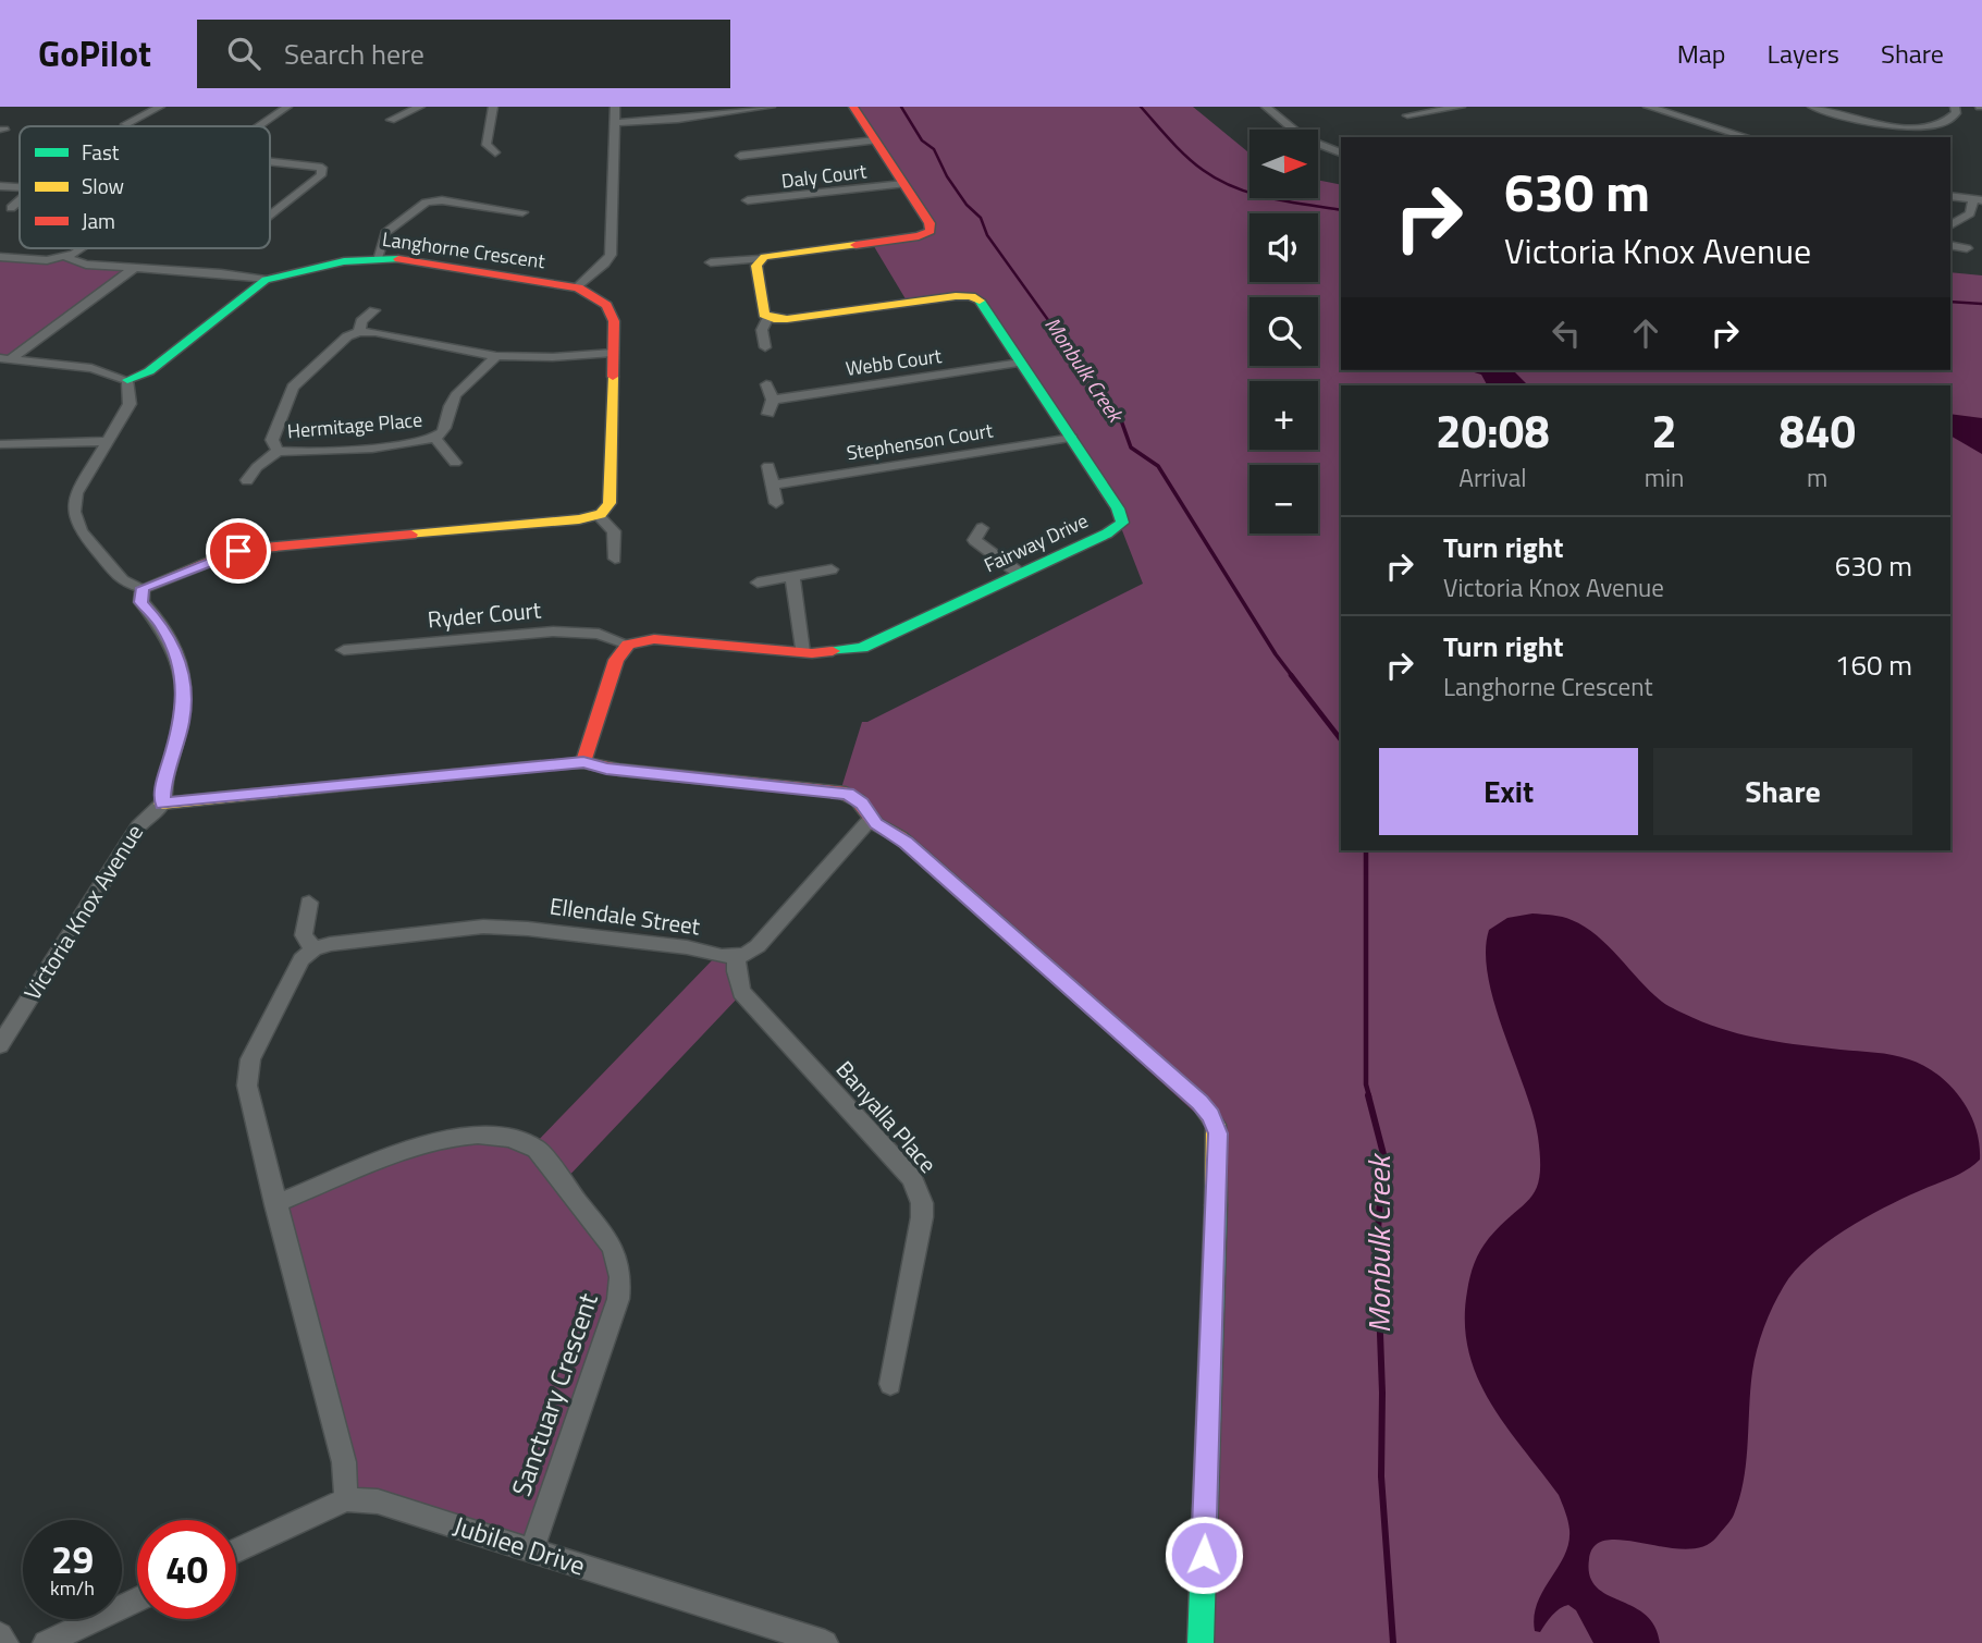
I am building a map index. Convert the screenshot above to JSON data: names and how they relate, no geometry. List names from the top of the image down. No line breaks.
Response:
{"streets":{"street":["Daly Court","Langhorne Crescent","Webb Court","Hermitage Place","Stephenson Court","Fairway Drive","Ryder Court","Victoria Knox Avenue","Ellendale Street","Banyalla Place","Sanctuary Crescent","Jubilee Drive"]},"crossings":[["Webb Court","Fairway Drive"],["Stephenson Court","Fairway Drive"],["Fairway Drive","Ryder Court"],["Ellendale Street","Banyalla Place"],["Sanctuary Crescent","Jubilee Drive"]],"water":["Monbulk Creek"],"legend":["Fast","Slow","Jam"],"north":"right","page":{"header":"GoPilot","search":"Search here","nav":["Map","Layers","Share"],"map_buttons":["+","−"],"turn":["630 m","Victoria Knox Avenue"],"eta":["20:08","Arrival","2","min","840","m"],"list":[{"name":"Turn right","note":"Victoria Knox Avenue","value":"630 m"},{"name":"Turn right","note":"Langhorne Crescent","value":"160 m"}],"buttons":["Exit","Share"],"speed":"29 km/h","limit":"40"}}
